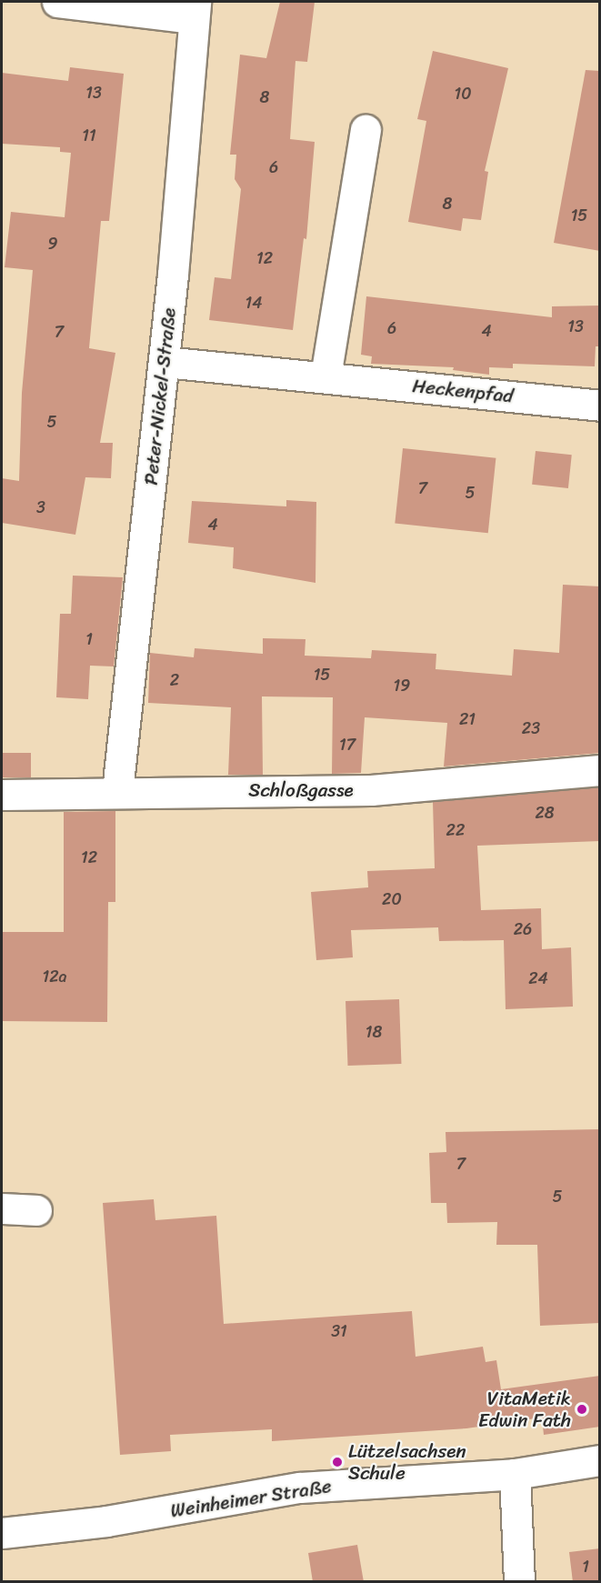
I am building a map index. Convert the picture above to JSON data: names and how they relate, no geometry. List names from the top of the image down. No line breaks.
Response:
{"streets":{"street":["Heckenpfad","Peter-Nickel-Straße","Schloßgasse","Weinheimer Straße"]},"crossings":[["Heckenpfad","Peter-Nickel-Straße"],["Peter-Nickel-Straße","Schloßgasse"]],"places":["VitaMetik Edwin Fath","Lützelsachsen Schule"],"house_numbers":["13","10","8","11","6","8","15","9","12","14","13","6","4","7","5","7","5","3","4","1","15","2","19","21","23","17","28","22","12","20","26","12a","24","18","7","5","31","1"]}
